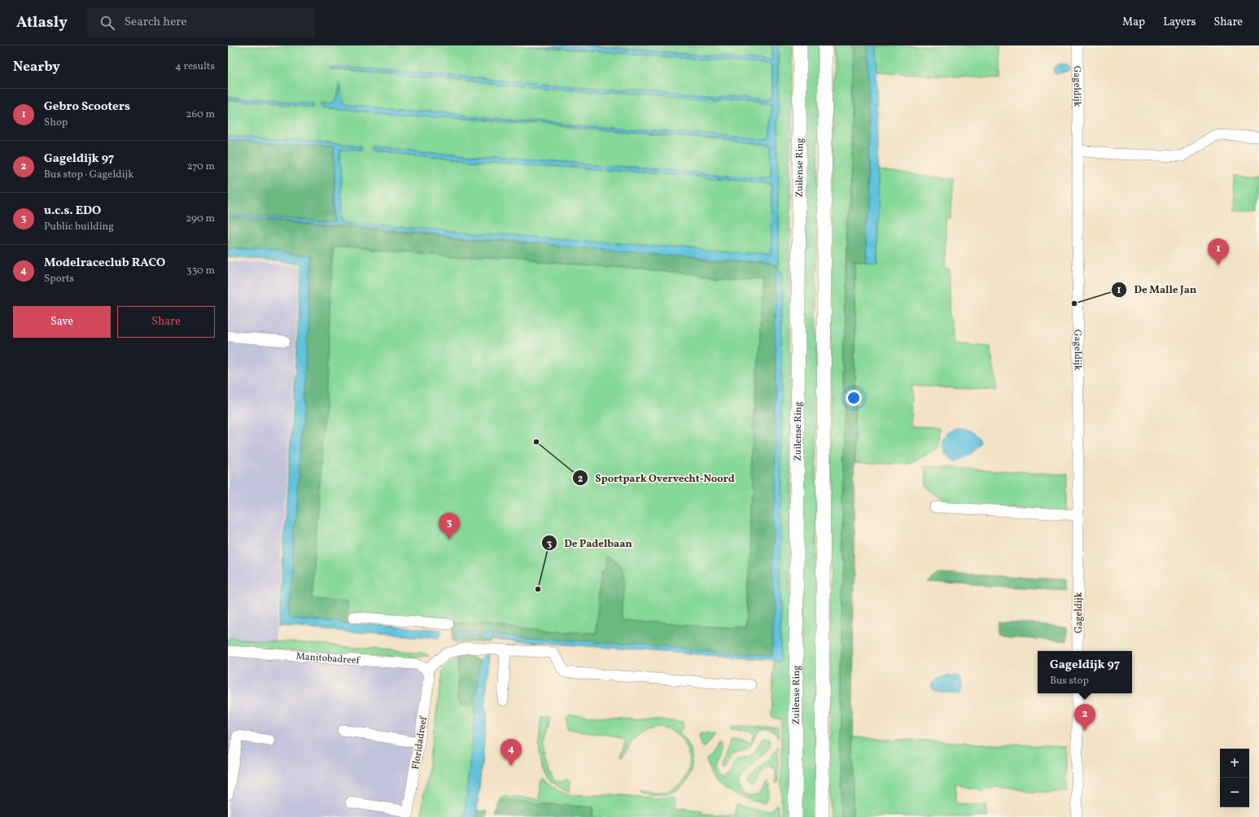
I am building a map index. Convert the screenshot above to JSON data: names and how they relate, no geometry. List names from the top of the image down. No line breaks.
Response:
{"streets":{"main road":["Zuilense Ring"],"street":["Gageldijk","Manitobadreef","Floridadreef"]},"crossings":[["Manitobadreef","Floridadreef"]],"places":["De Malle Jan","Sportpark Overvecht-Noord","De Padelbaan"],"page":{"header":"Atlasly","search":"Search here","nav":["Map","Layers","Share"],"heading":["Nearby","4 results"],"list":[{"mark":"1","name":"Gebro Scooters","note":"Shop","value":"260 m"},{"mark":"2","name":"Gageldijk 97","note":"Bus stop · Gageldijk","value":"270 m"},{"mark":"3","name":"u.c.s. EDO","note":"Public building","value":"290 m"},{"mark":"4","name":"Modelraceclub RACO","note":"Sports","value":"330 m"}],"pins":["1","3","2","4"],"buttons":["Save","Share"],"popup":["Gageldijk 97","Bus stop"],"map_buttons":["+","−"]}}
